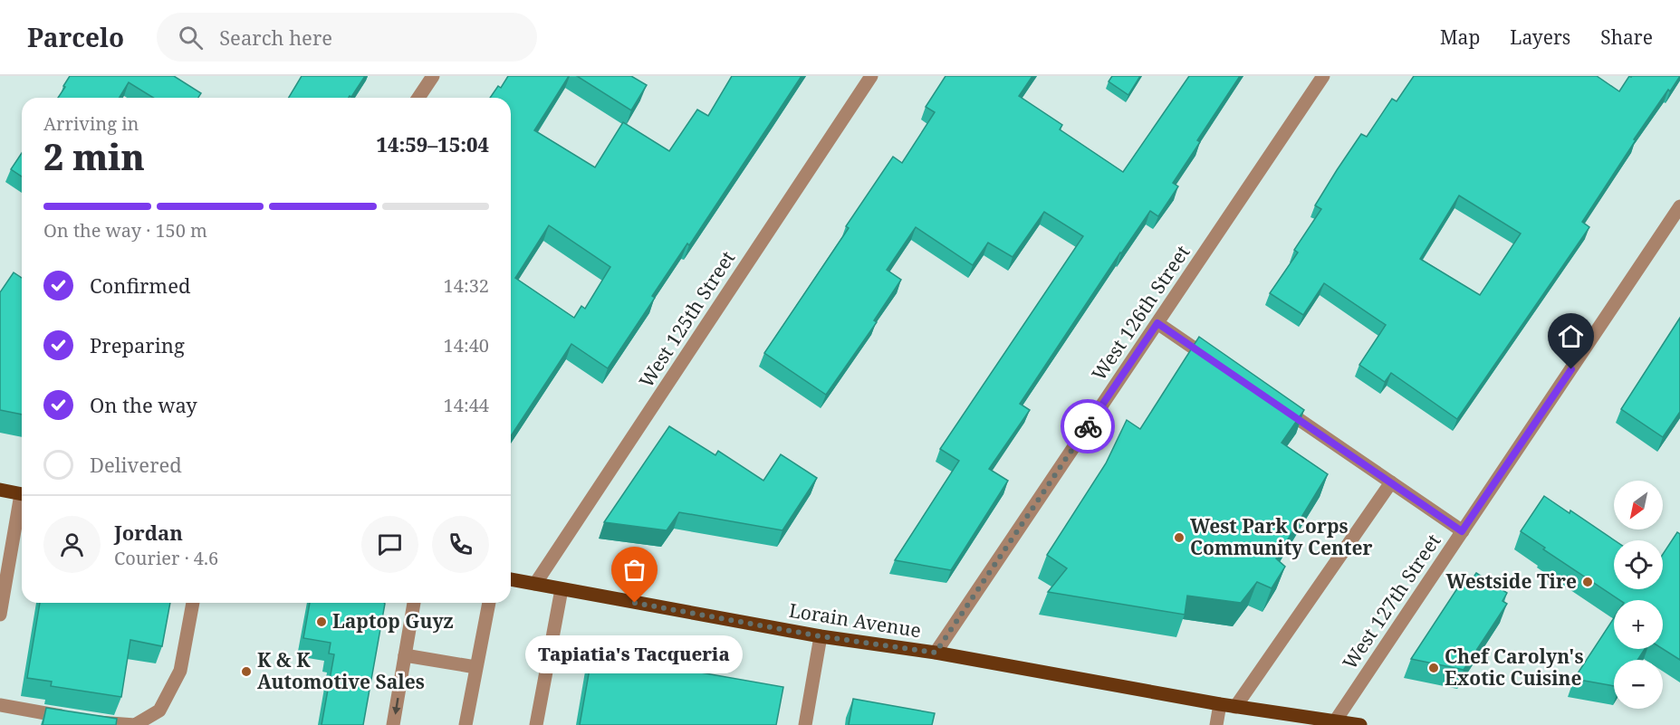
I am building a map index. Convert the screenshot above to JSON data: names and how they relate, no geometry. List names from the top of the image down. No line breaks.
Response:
{"streets":{"main road":["Lorain Avenue"],"street":["West 126th Street","West 125th Street","West 127th Street"]},"crossings":[["West 126th Street","Lorain Avenue"],["West 125th Street","Lorain Avenue"],["West 127th Street","Lorain Avenue"]],"places":["West Park Corps Community Center","Westside Tire","Tapiatia's Tacqueria","Laptop Guyz","Chef Carolyn's Exotic Cuisine","K & K Automotive Sales"],"north":"bottom left","page":{"header":"Parcelo","search":"Search here","nav":["Map","Layers","Share"],"heading":["2 min","Arriving in","14:59–15:04"],"panel":["Jordan","Courier · 4.6"],"bar":"On the way · 150 m","list":[["Confirmed","14:32"],["Preparing","14:40"],["On the way","14:44"],"Delivered"],"map_buttons":["+","−"],"bubble":"Tapiatia's Tacqueria"}}
